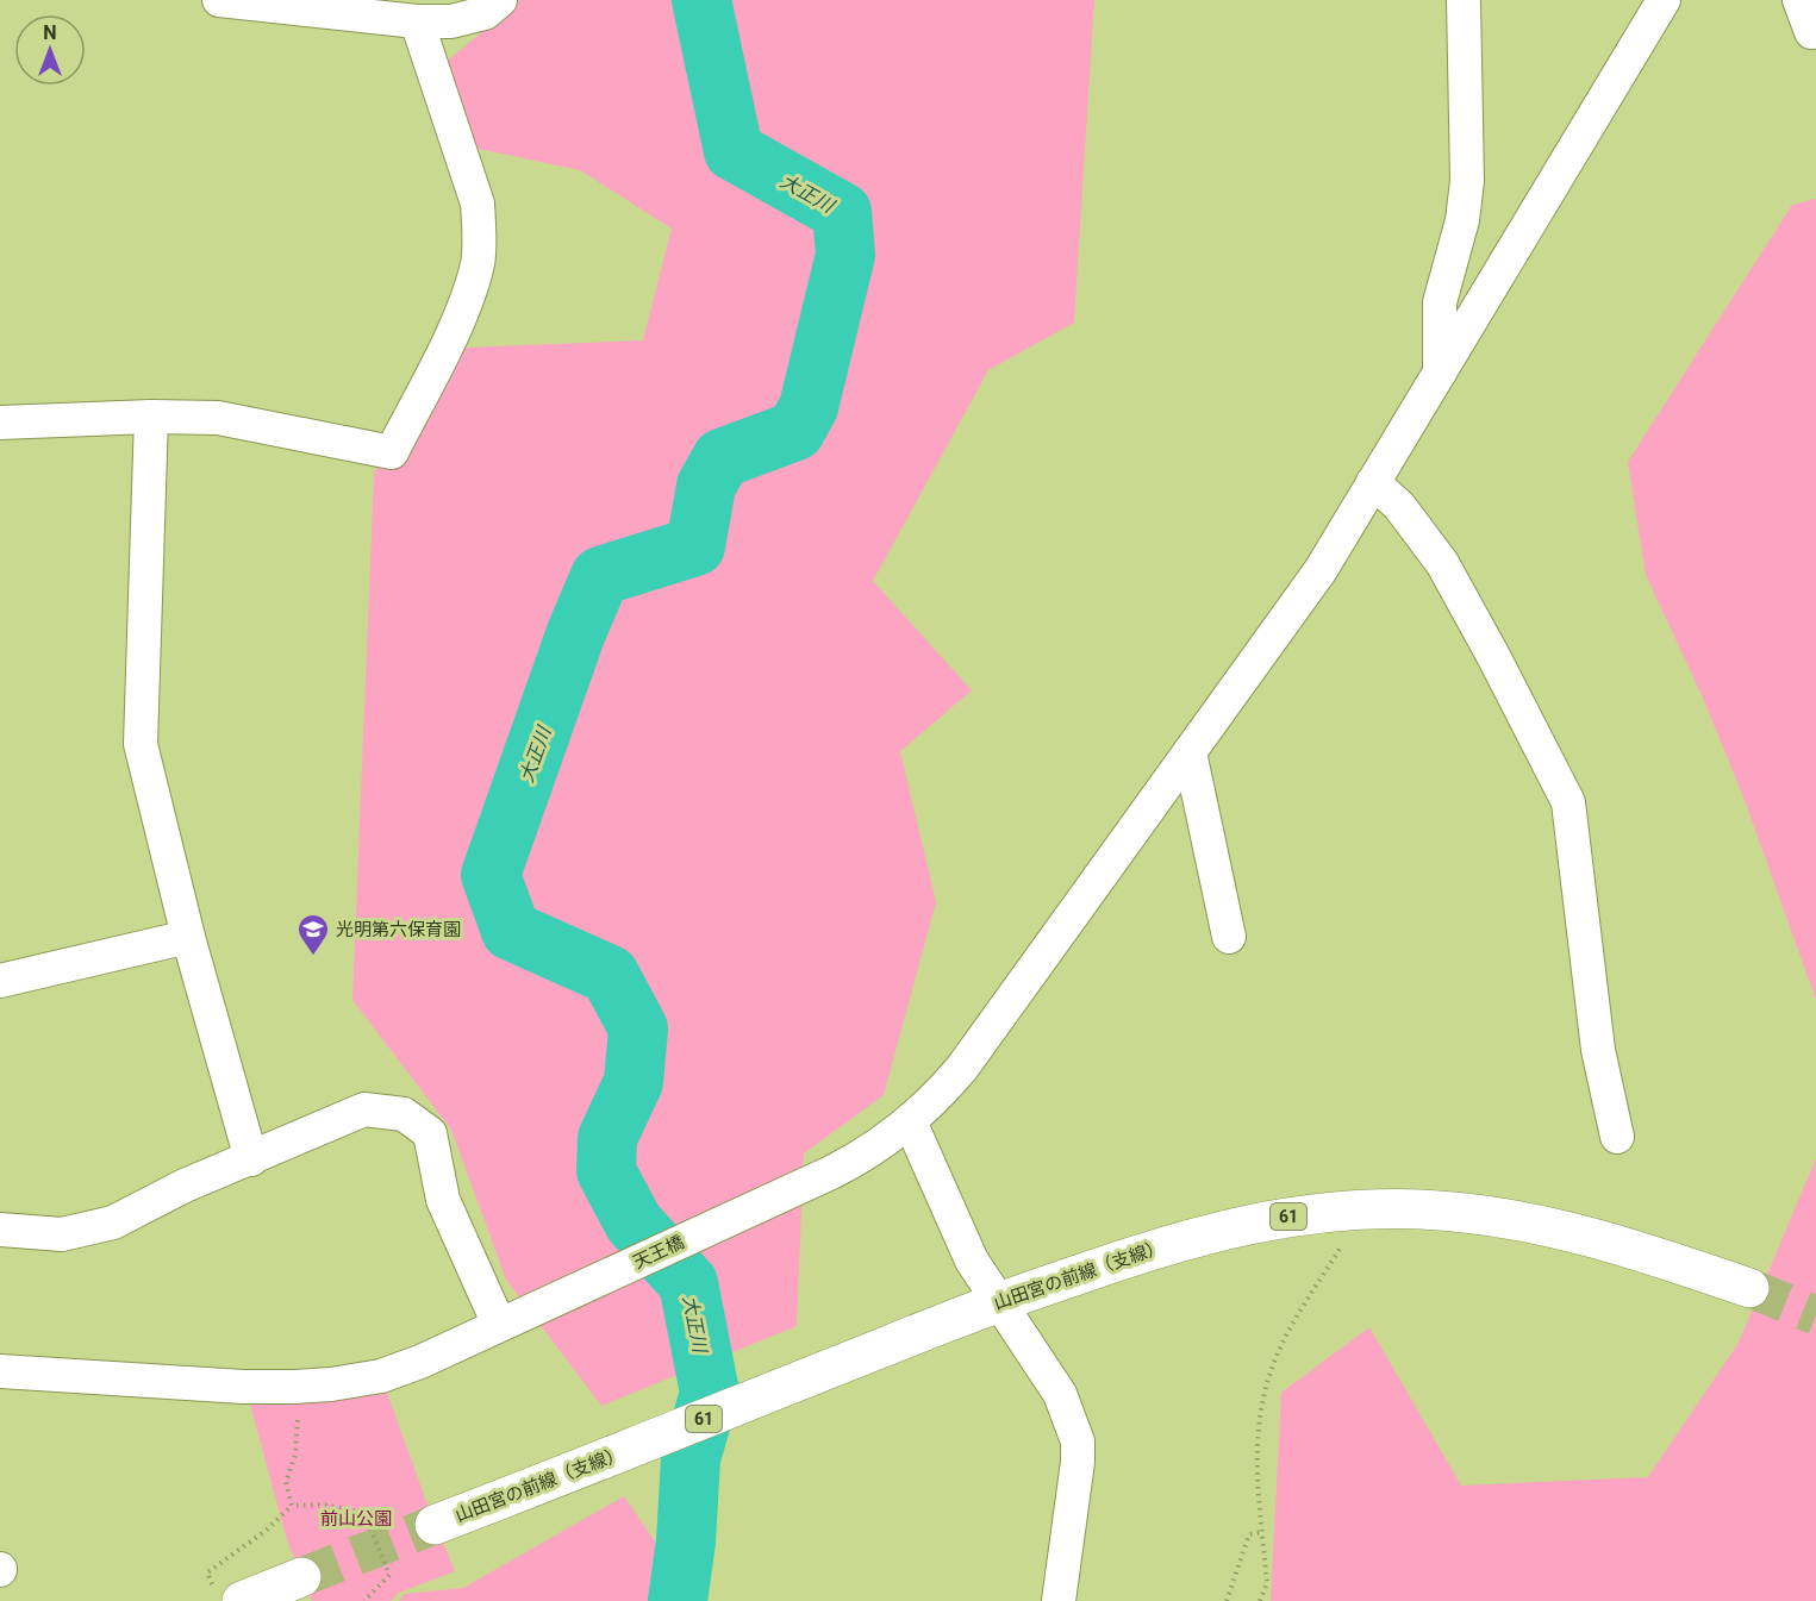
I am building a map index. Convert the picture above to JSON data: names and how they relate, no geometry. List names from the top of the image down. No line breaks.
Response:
{"streets":{"main road":["61","山田宮の前線（支線）"],"street":["天王橋"]},"water":["大正川"],"parks":["前山公園"],"places":{"school or university":["光明第六保育園"]},"north":"top"}
